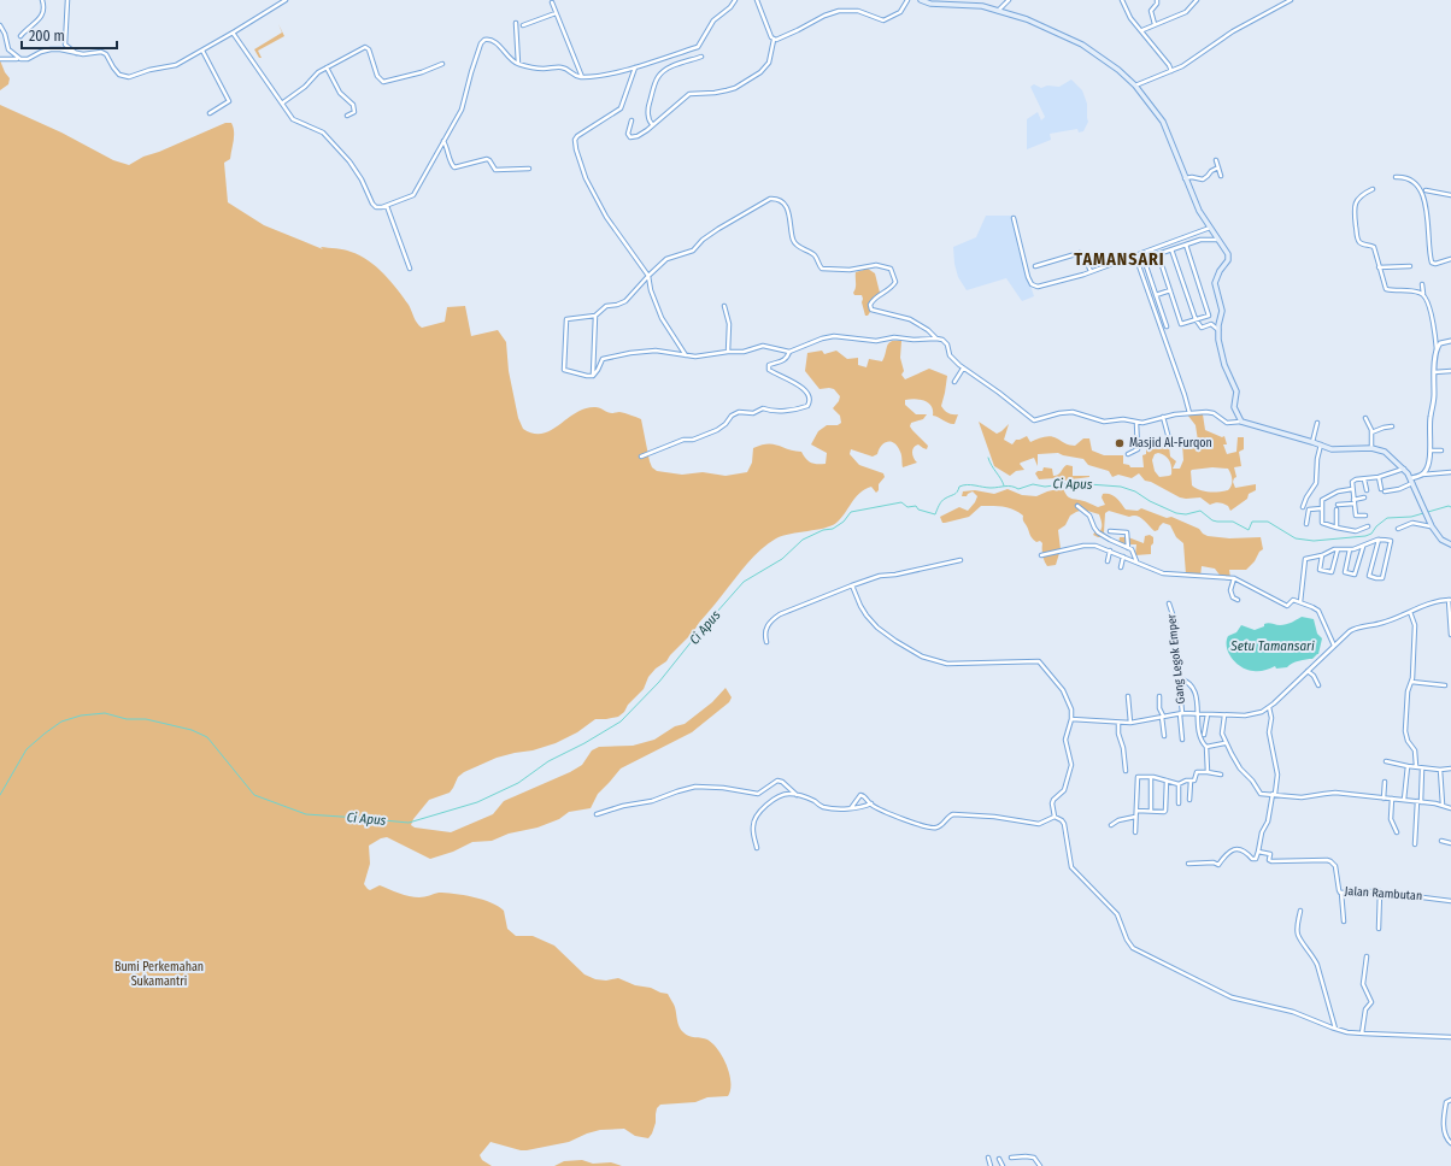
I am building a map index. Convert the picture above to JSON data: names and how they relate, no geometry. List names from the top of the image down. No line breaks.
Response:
{"streets":{"street":["Gang Legok Emper","Jalan Rambutan"]},"districts":["TAMANSARI"],"water":["Ci Apus","Setu Tamansari"],"parks":["Bumi Perkemahan Sukamantri"],"places":["Masjid Al-Furqon"],"scale_bar":"200 m"}
